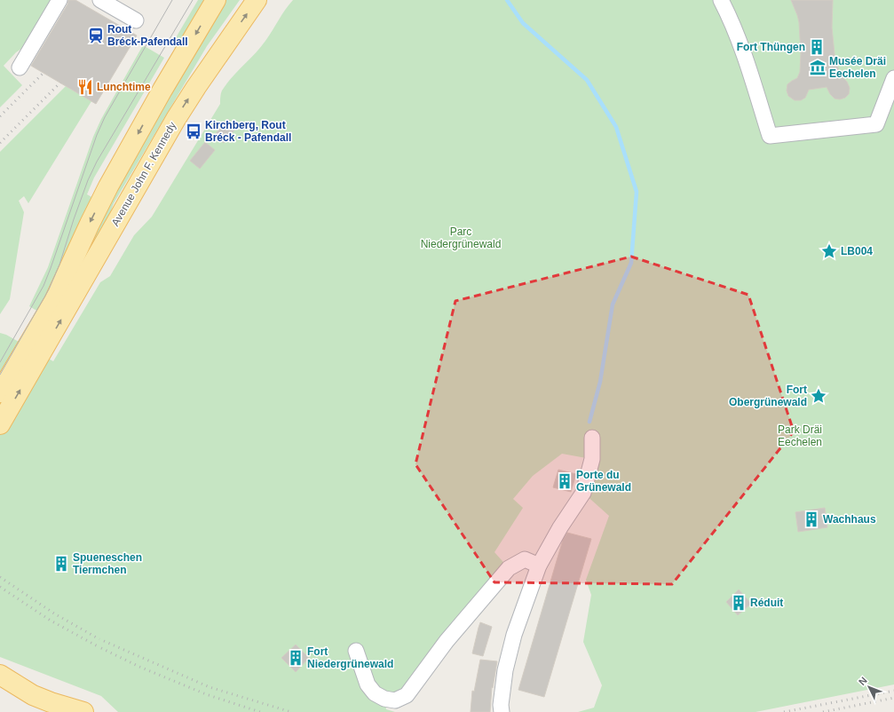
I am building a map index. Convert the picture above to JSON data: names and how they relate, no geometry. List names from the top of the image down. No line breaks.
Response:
{"streets":{"main road":["Avenue John F. Kennedy"]},"parks":["Parc Niedergrünewald","Park Dräi Eechelen"],"places":{"station":["Rout Bréck-Pafendall"],"building":["Fort Thüngen","Porte du Grünewald","Wachhaus","Spueneschen Tiermchen","Réduit","Fort Niedergrünewald"],"museum":["Musée Dräi Eechelen"],"restaurant":["Lunchtime"],"bus stop":["Kirchberg, Rout Bréck - Pafendall"],"place":["LB004","Fort Obergrünewald"]},"north":"top left"}
